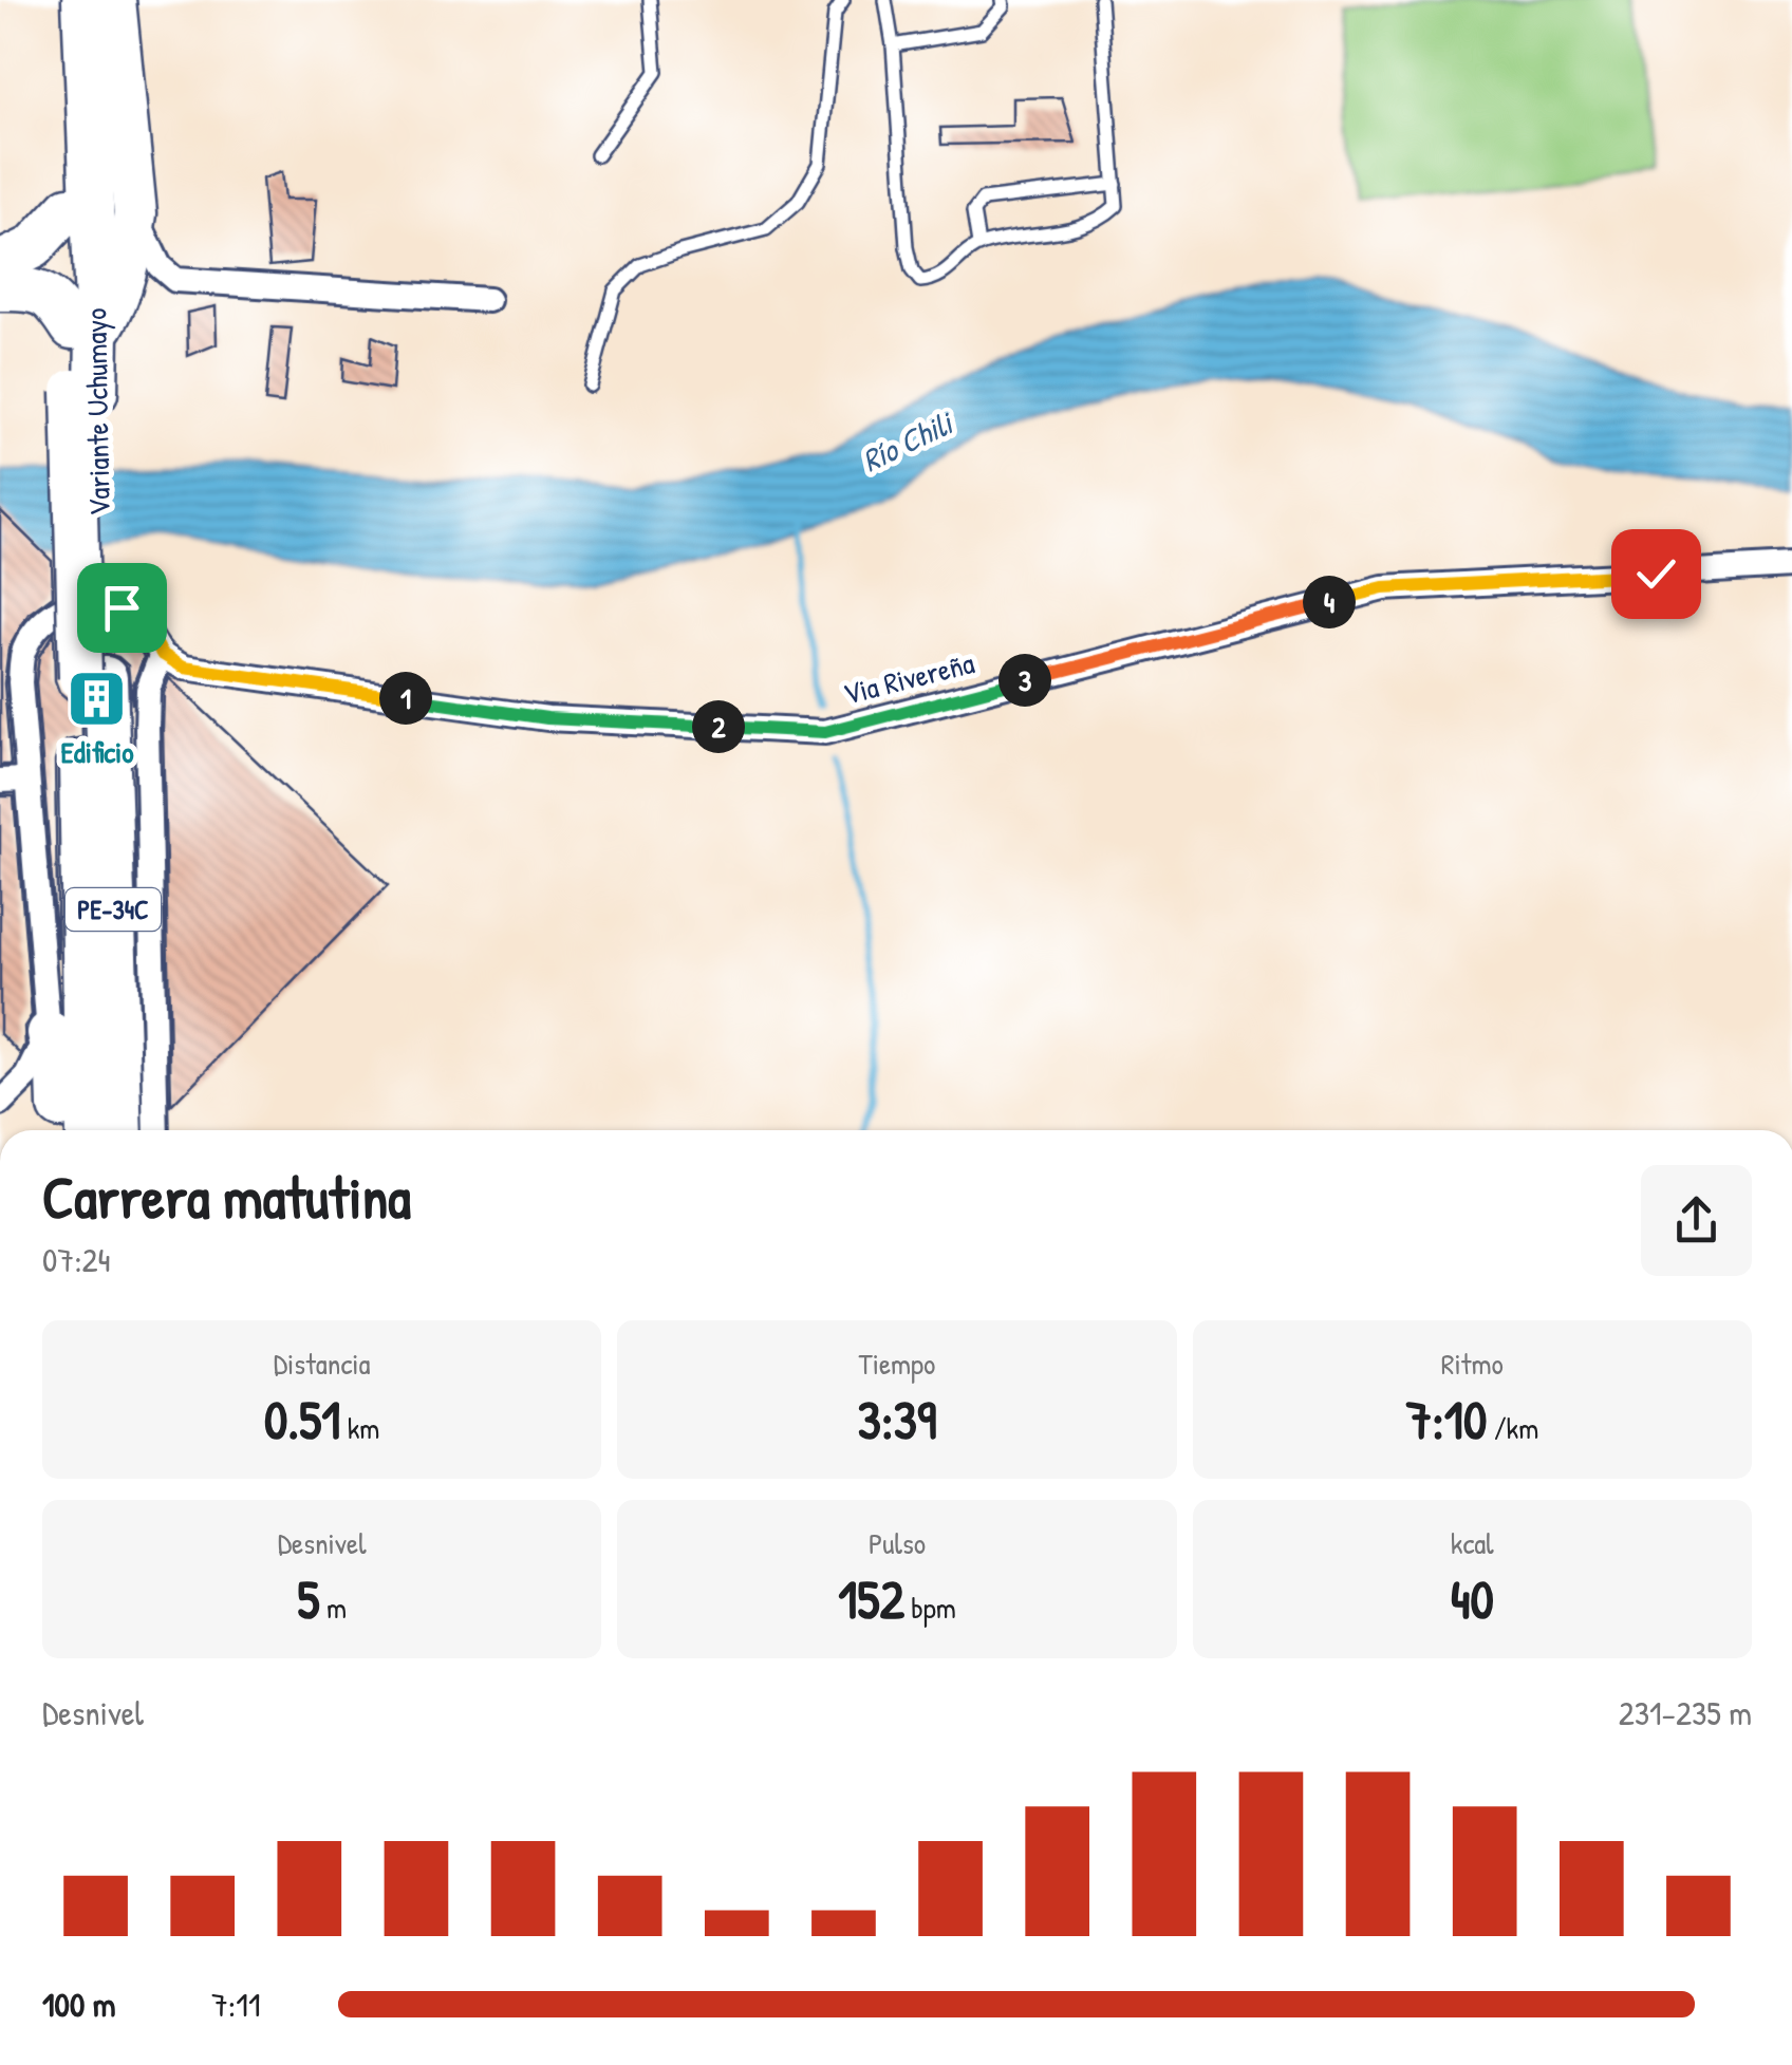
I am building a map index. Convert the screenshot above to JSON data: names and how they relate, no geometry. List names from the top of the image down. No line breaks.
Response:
{"streets":{"highway":["Variante Uchumayo","PE-34C"],"street":["Via Rivereña"]},"water":["Río Chili"],"places":{"building":["Edificio"]},"page":{"pins":["4","3","1","2"],"heading":["Carrera matutina","07:24"],"stats":[["Distancia","0.51 km"],["Tiempo","3:39"],["Ritmo","7:10 /km"],["Desnivel","5 m"],["Pulso","152 bpm"],["kcal","40"]],"chart":["Desnivel","231–235 m"],"list":[{"name":"100 m","note":"7:11"}]}}
